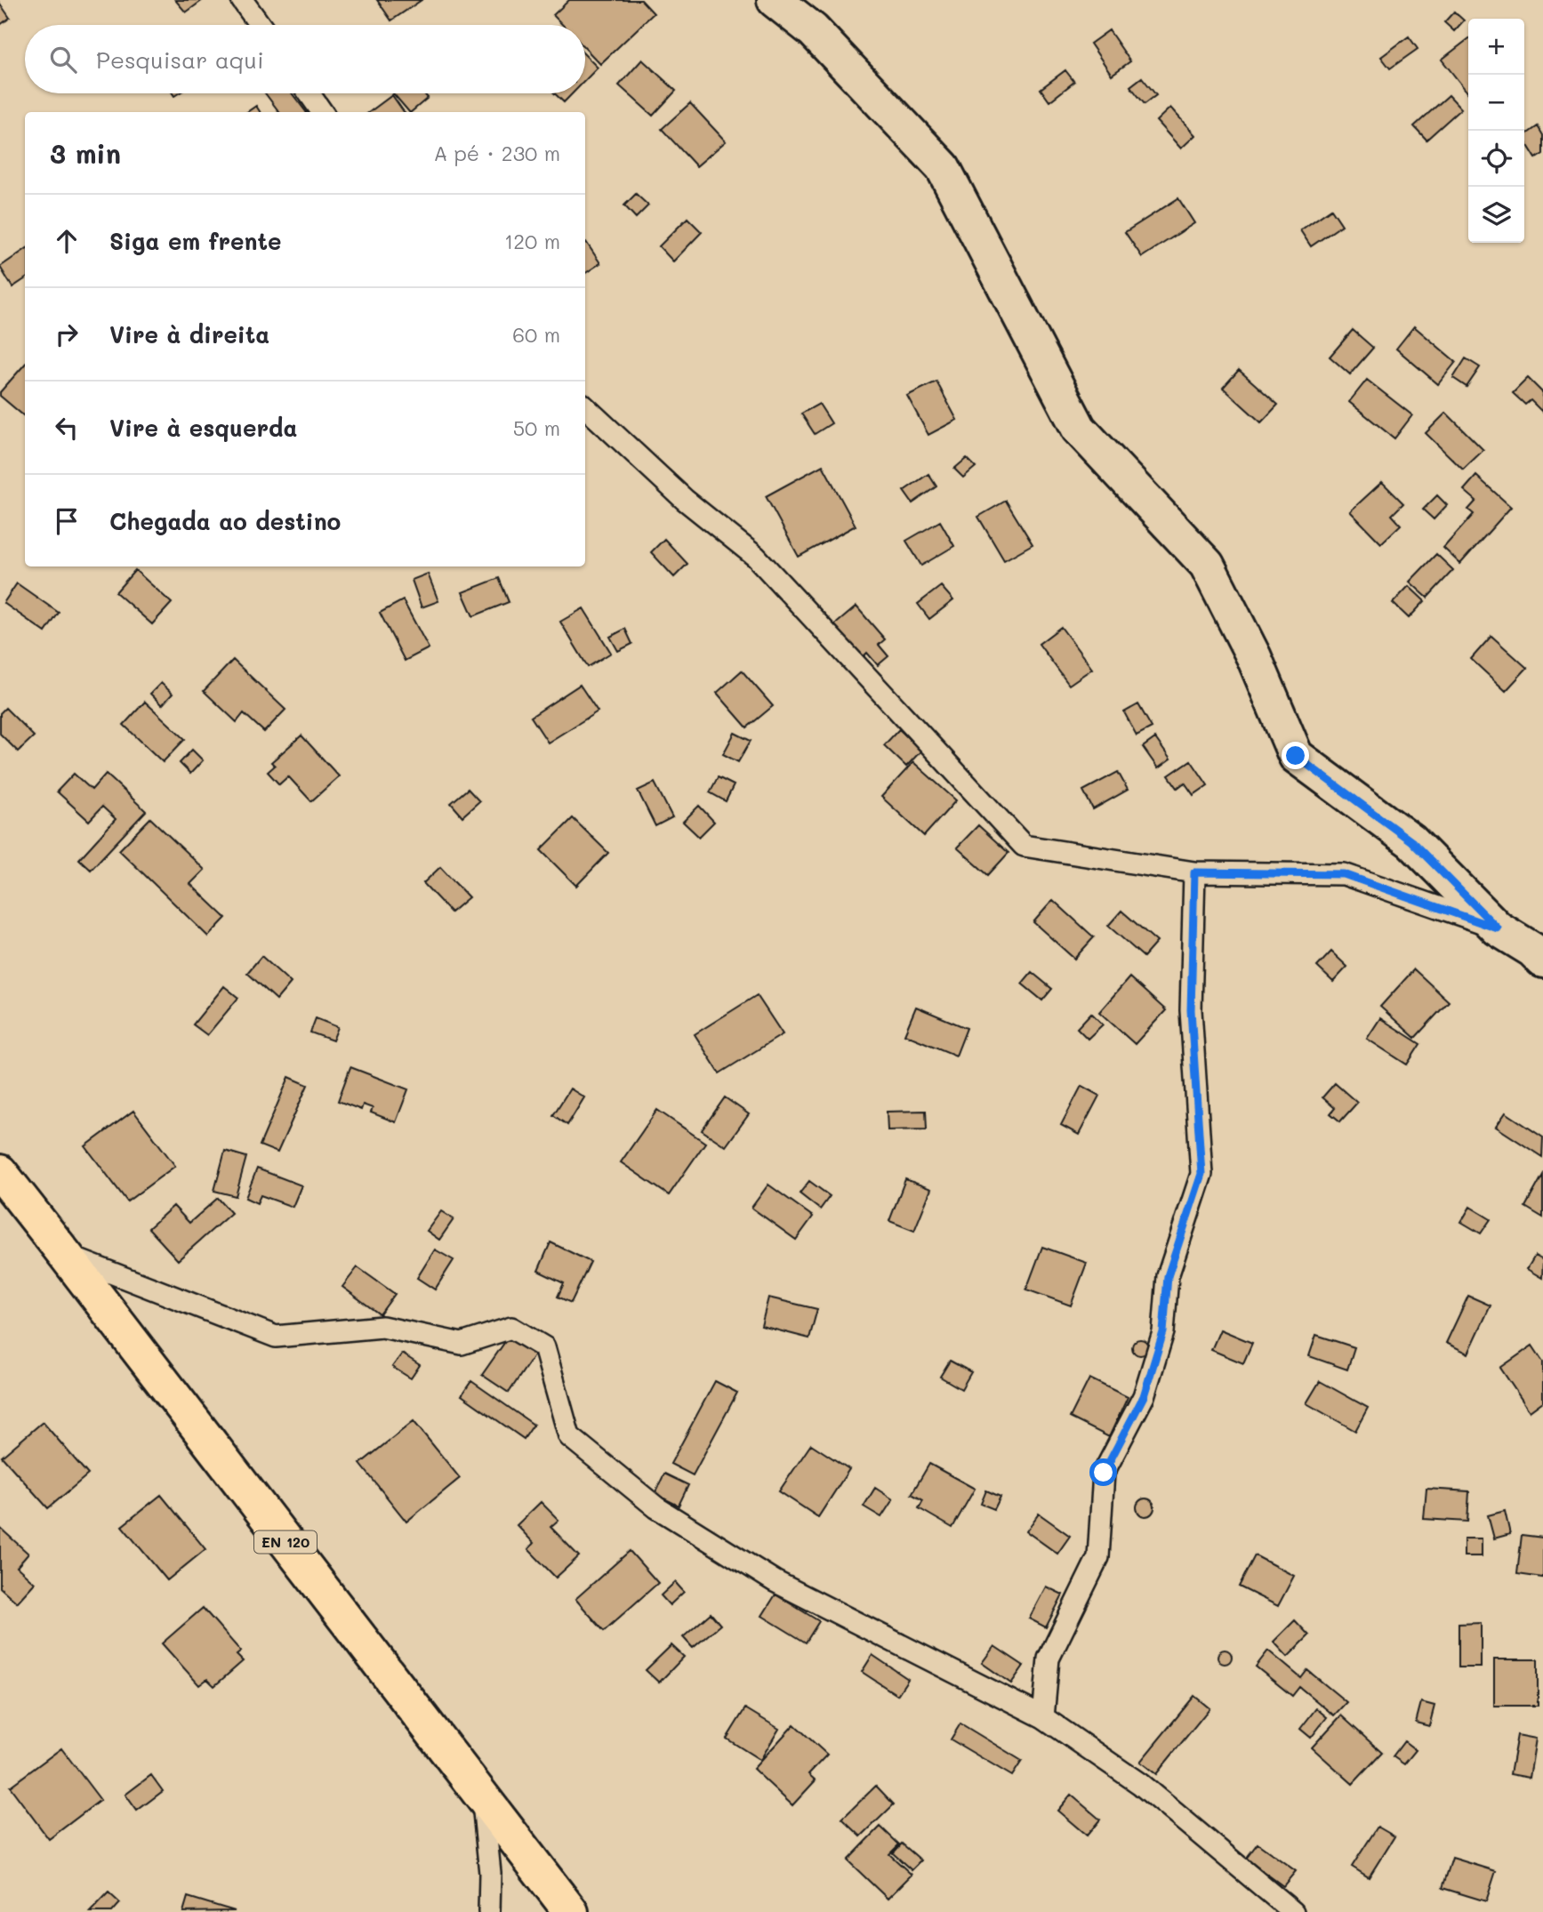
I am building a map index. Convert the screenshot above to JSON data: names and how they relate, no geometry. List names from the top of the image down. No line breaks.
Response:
{"streets":{"main road":["EN 120"]},"page":{"map_buttons":["+","−"],"search":"Pesquisar aqui","heading":["3 min","A pé · 230 m"],"list":[["Siga em frente","120 m"],["Vire à direita","60 m"],["Vire à esquerda","50 m"],"Chegada ao destino"]}}
